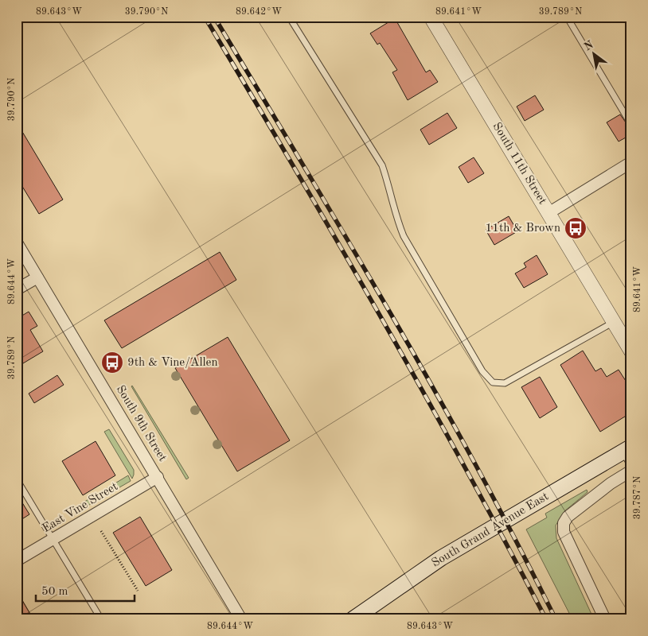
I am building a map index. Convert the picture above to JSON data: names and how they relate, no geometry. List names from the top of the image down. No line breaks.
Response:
{"streets":{"main road":["South Grand Avenue East"],"street":["South 11th Street","South 9th Street","East Vine Street"]},"crossings":[["South 9th Street","East Vine Street"]],"places":{"bus stop":["11th & Brown","9th & Vine/Allen"]},"scale_bar":"50 m","north":"top left","coordinates":["89.643°W","39.790°N","89.642°W","89.641°W","39.789°N","89.644°W","39.787°N"]}
